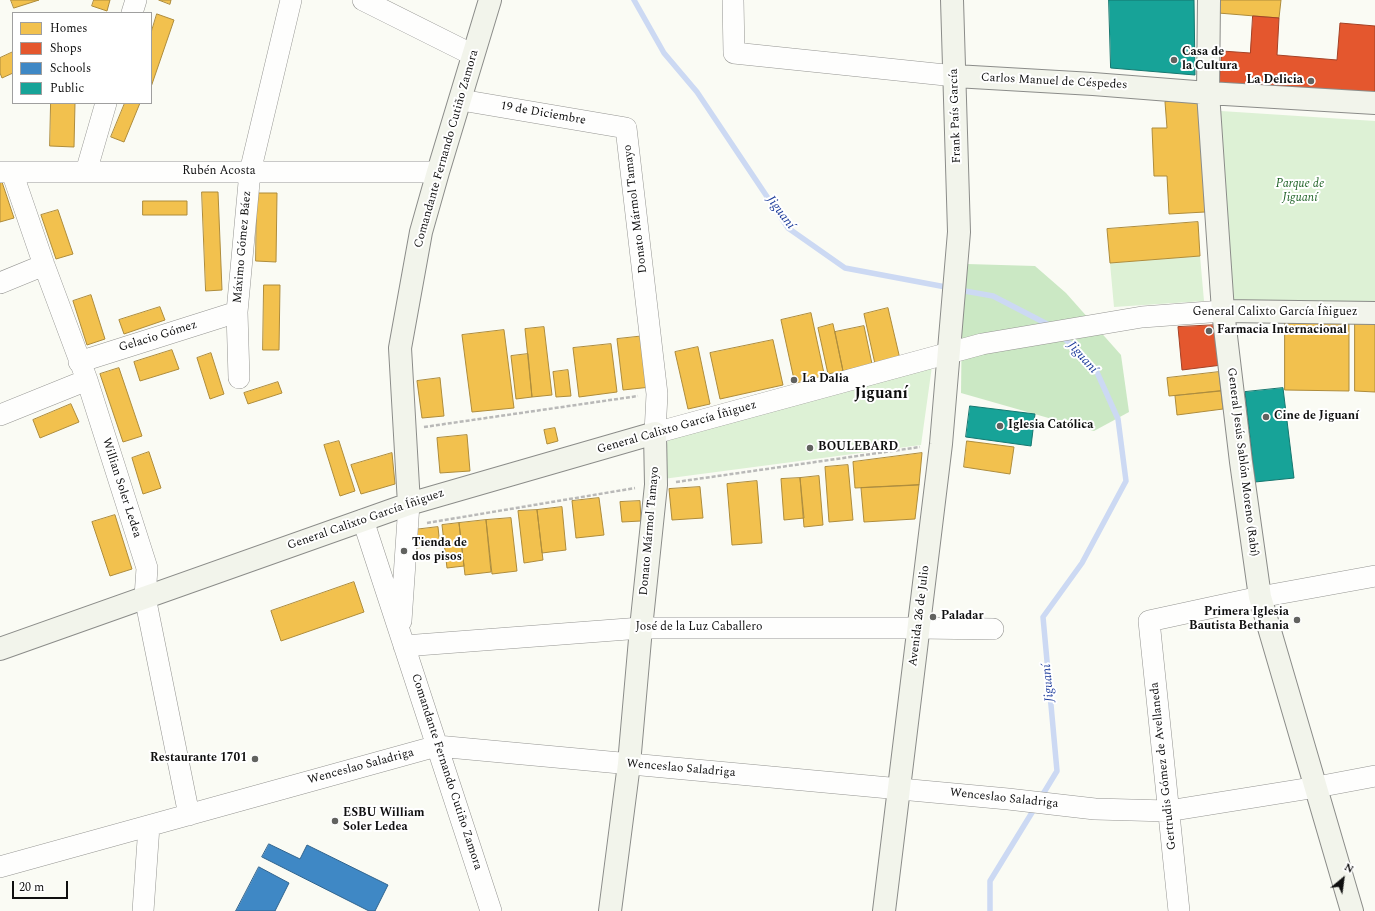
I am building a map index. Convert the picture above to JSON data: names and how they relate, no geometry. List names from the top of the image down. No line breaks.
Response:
{"streets":{"street":["Carlos Manuel de Céspedes","19 de Diciembre","Frank País García","Comandante Fernando Cutiño Zamora","Rubén Acosta","Donato Mármol Tamayo","Máximo Gómez Báez","General Calixto García Íñiguez","Gelacio Gómez","General Jesús Sablón Moreno (Rabí)","Willian Soler Ledea","Avenida 26 de Julio","José de la Luz Caballero","Gertrudis Gómez de Avellaneda","Wenceslao Saladriga"]},"crossings":[["Carlos Manuel de Céspedes","Frank País García"],["Carlos Manuel de Céspedes","General Jesús Sablón Moreno (Rabí)"],["19 de Diciembre","Comandante Fernando Cutiño Zamora"],["19 de Diciembre","Donato Mármol Tamayo"],["Frank País García","Avenida 26 de Julio"],["Comandante Fernando Cutiño Zamora","Rubén Acosta"],["Comandante Fernando Cutiño Zamora","General Calixto García Íñiguez"],["Comandante Fernando Cutiño Zamora","José de la Luz Caballero"],["Comandante Fernando Cutiño Zamora","Wenceslao Saladriga"],["Rubén Acosta","Máximo Gómez Báez"],["Rubén Acosta","Willian Soler Ledea"],["Donato Mármol Tamayo","General Calixto García Íñiguez"],["Donato Mármol Tamayo","José de la Luz Caballero"],["Donato Mármol Tamayo","Wenceslao Saladriga"],["Máximo Gómez Báez","Gelacio Gómez"],["General Calixto García Íñiguez","General Jesús Sablón Moreno (Rabí)"],["General Calixto García Íñiguez","Willian Soler Ledea"],["General Calixto García Íñiguez","Avenida 26 de Julio"],["Gelacio Gómez","Willian Soler Ledea"],["General Jesús Sablón Moreno (Rabí)","Gertrudis Gómez de Avellaneda"],["General Jesús Sablón Moreno (Rabí)","Wenceslao Saladriga"],["Willian Soler Ledea","Wenceslao Saladriga"],["Avenida 26 de Julio","José de la Luz Caballero"],["Avenida 26 de Julio","Wenceslao Saladriga"],["Gertrudis Gómez de Avellaneda","Wenceslao Saladriga"]],"districts":["Jiguaní"],"water":["Jiguaní"],"parks":["Parque de Jiguaní"],"places":["Casa de la Cultura","La Delicia","Farmacia Internacional","La Dalia","Cine de Jiguaní","Iglesia Católica","BOULEBARD","Tienda de dos pisos","Paladar","Primera Iglesia Bautista Bethania","Restaurante 1701","ESBU William Soler Ledea"],"legend":["Homes","Shops","Schools","Public"],"scale_bar":"20 m","north":"top right"}
